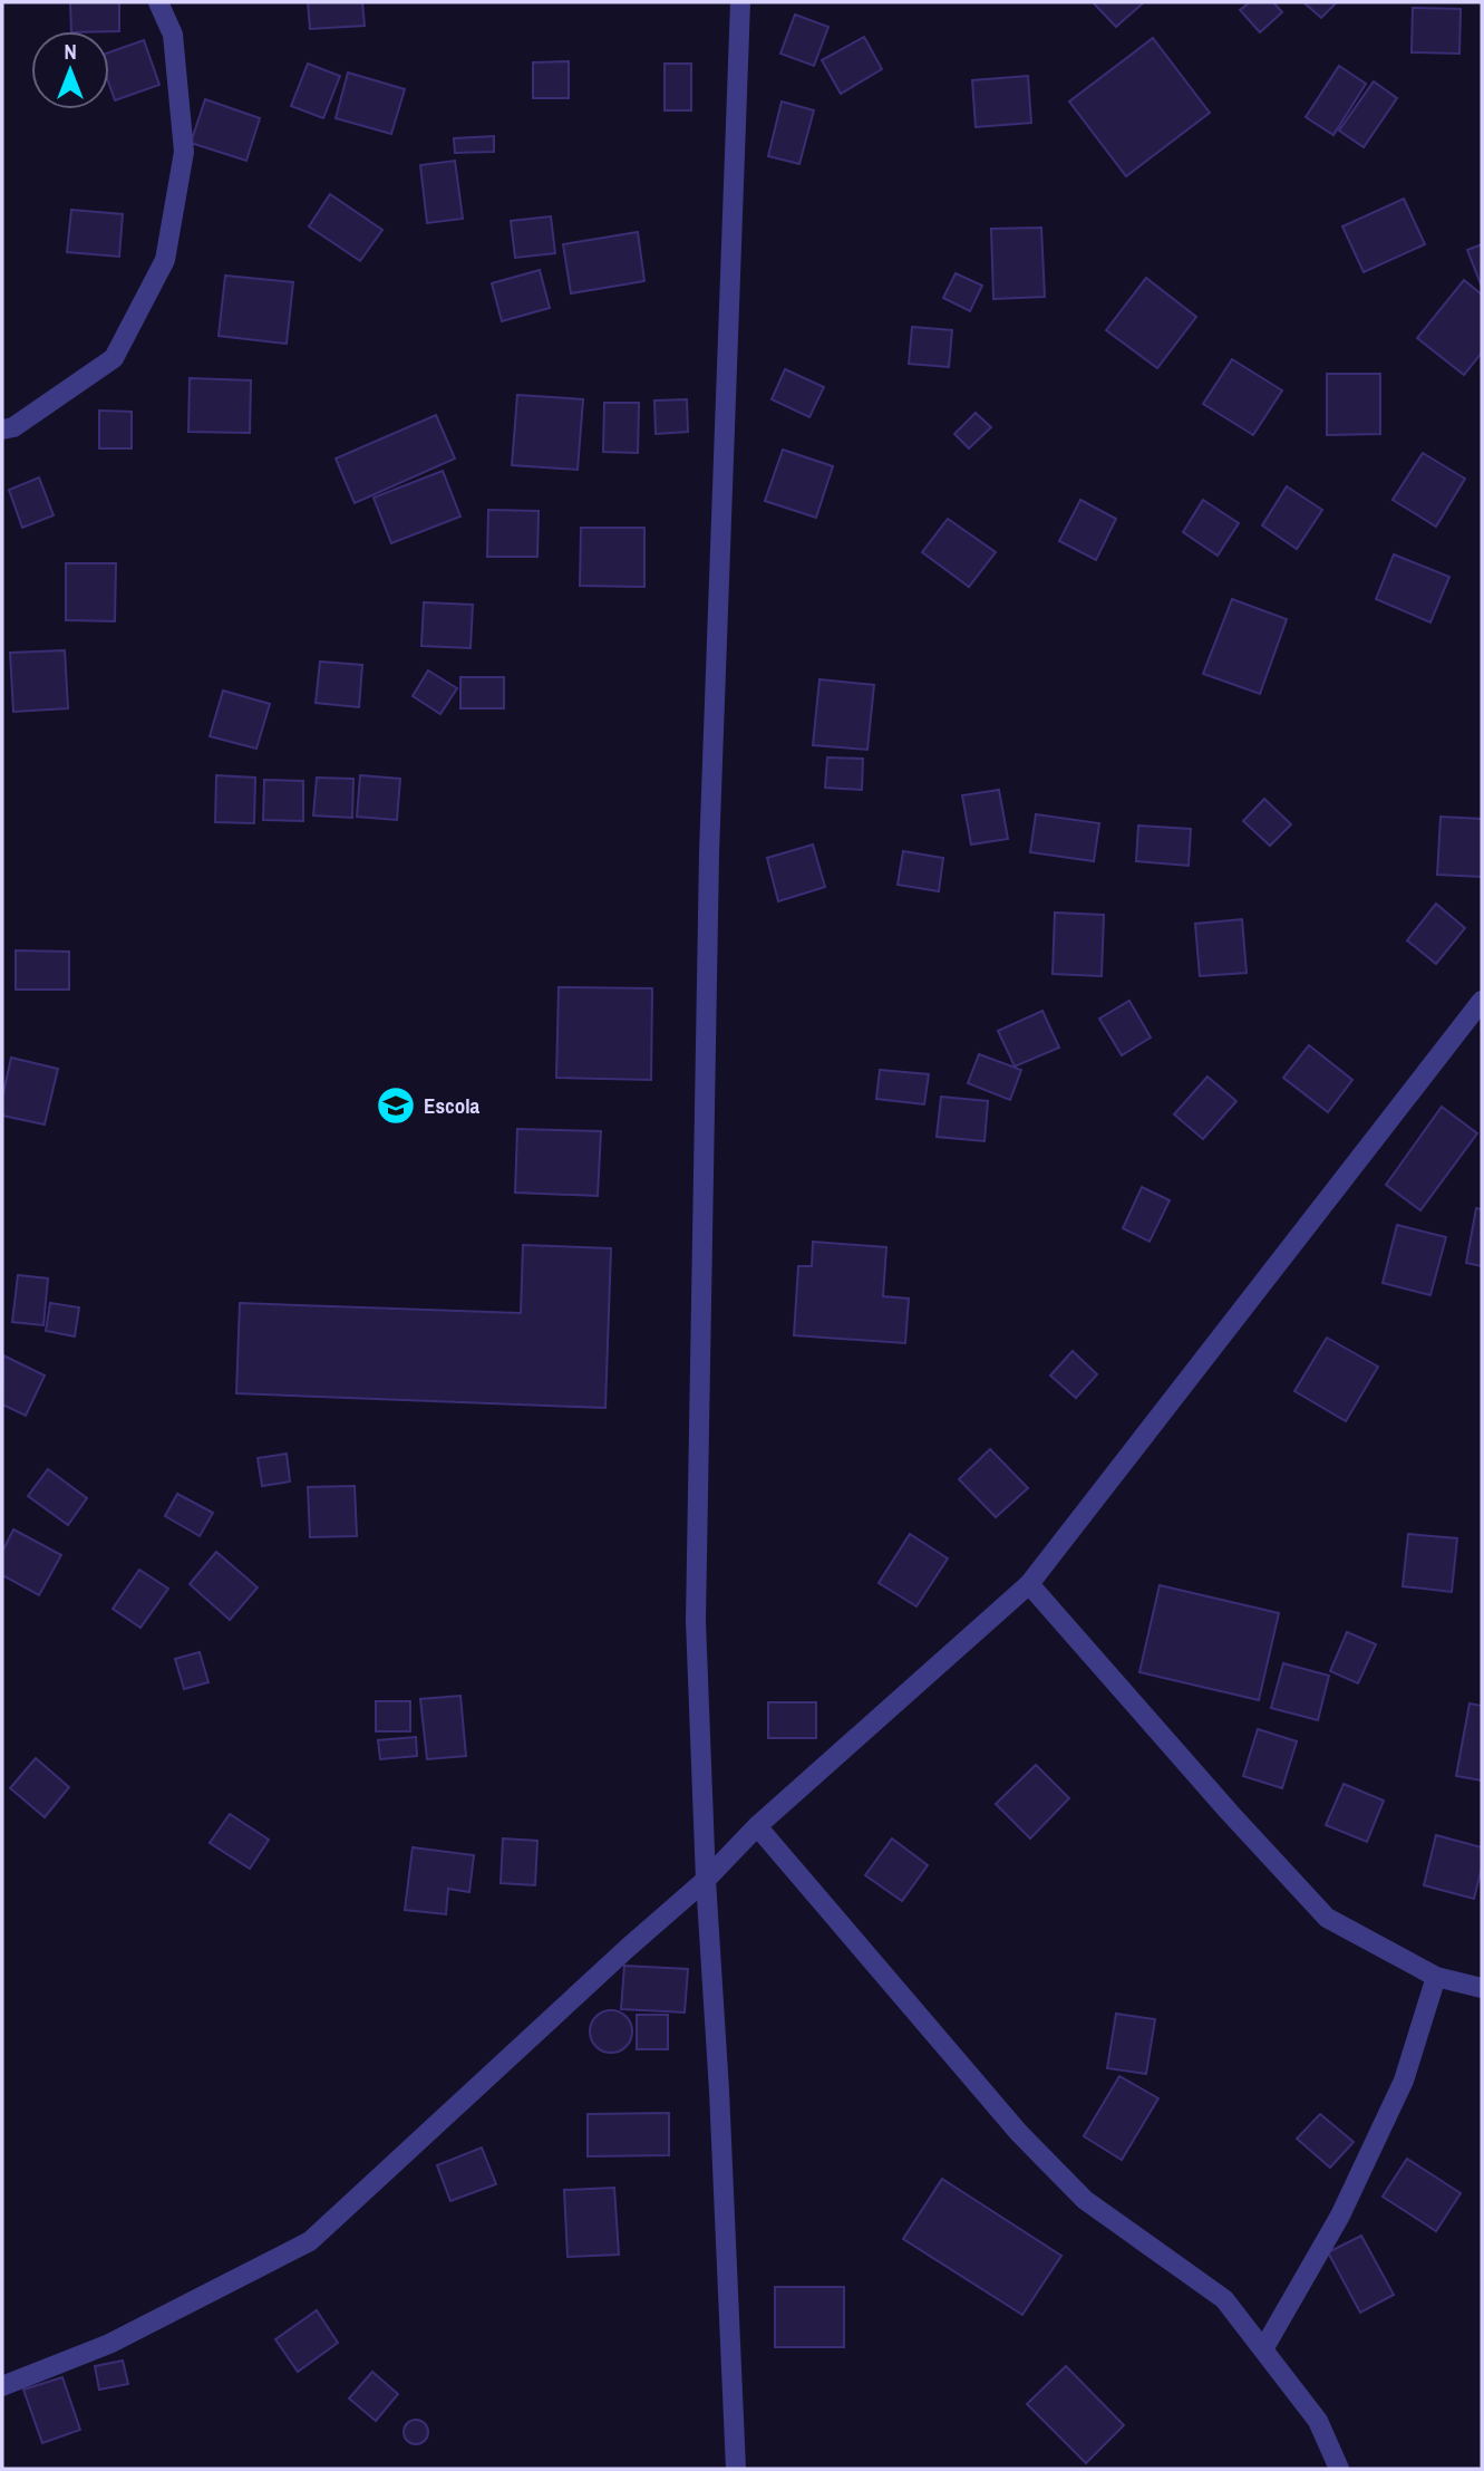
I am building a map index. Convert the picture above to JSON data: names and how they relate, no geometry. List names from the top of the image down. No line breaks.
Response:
{"places":{"school or university":["Escola"]},"north":"top"}
